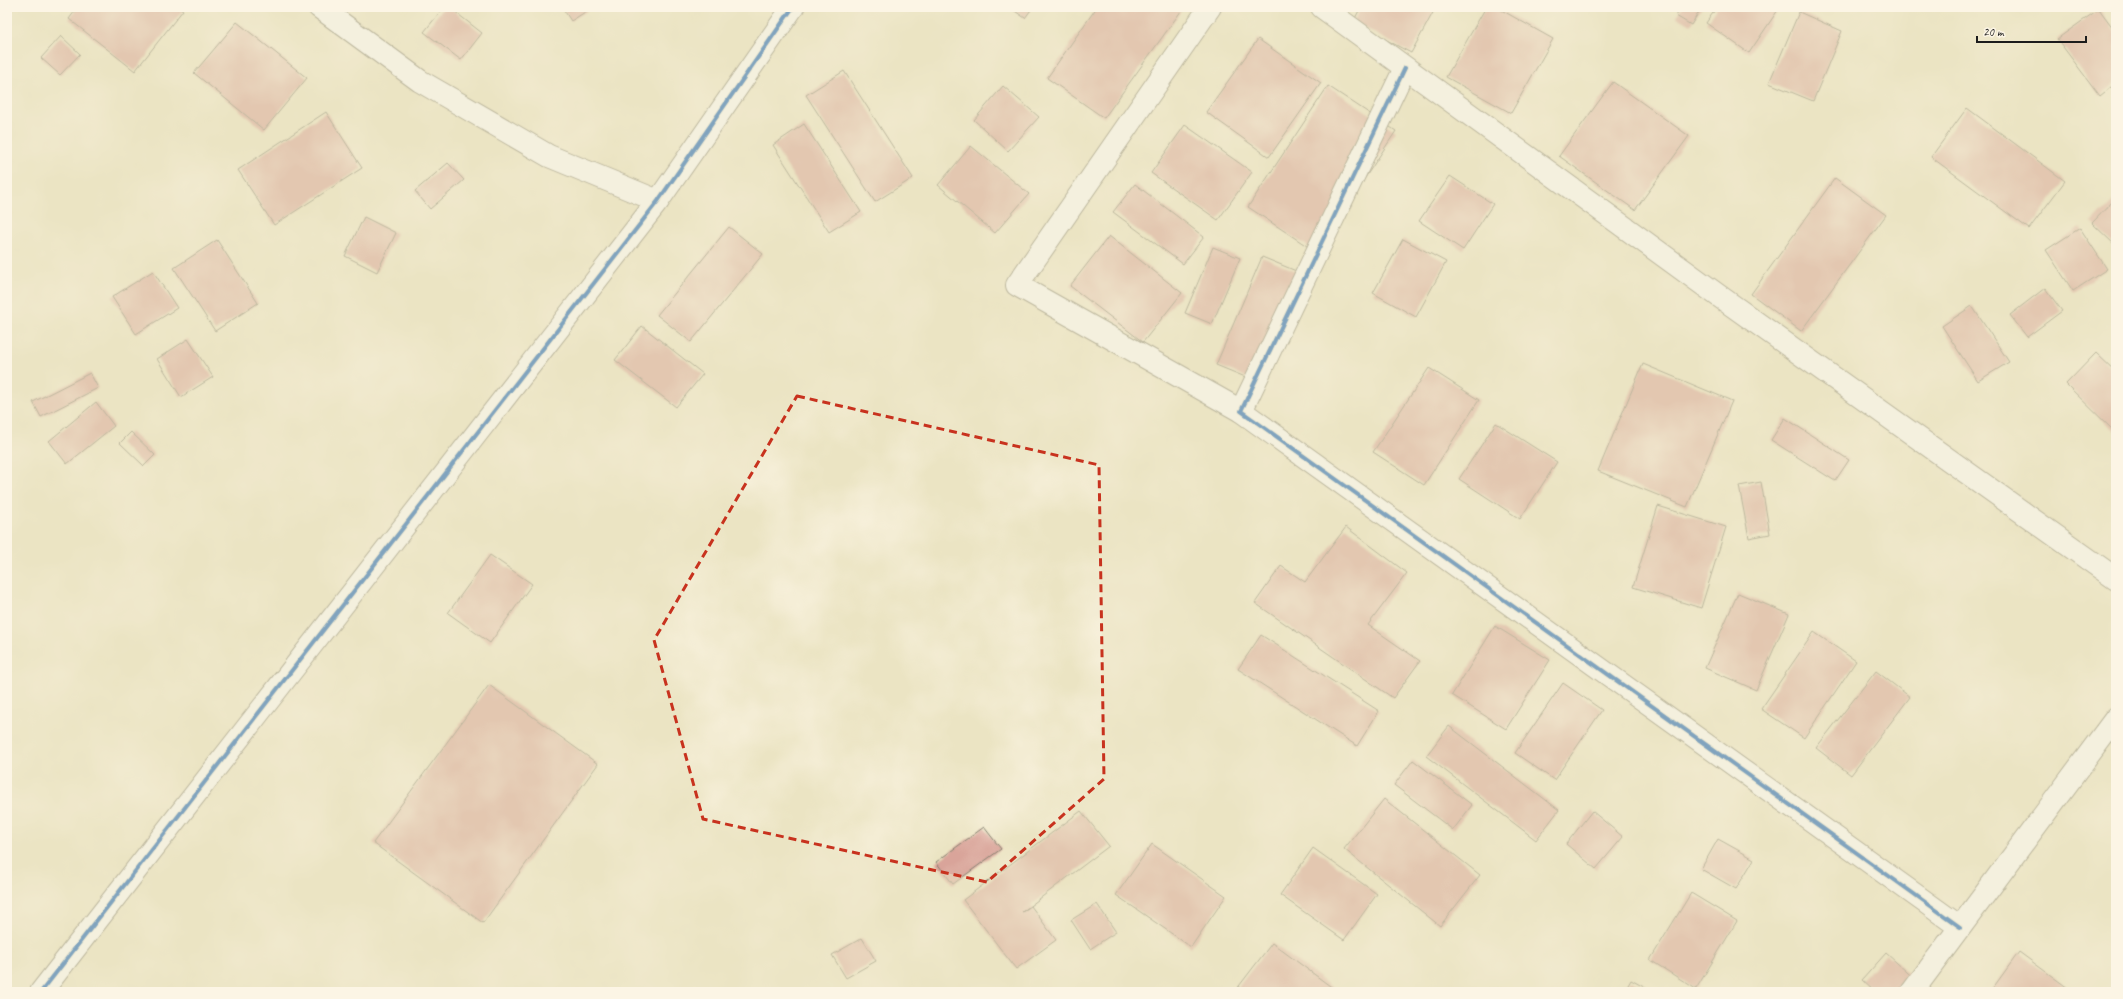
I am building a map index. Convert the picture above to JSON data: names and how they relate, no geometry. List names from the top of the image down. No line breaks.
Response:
{"scale_bar":"20 m"}
